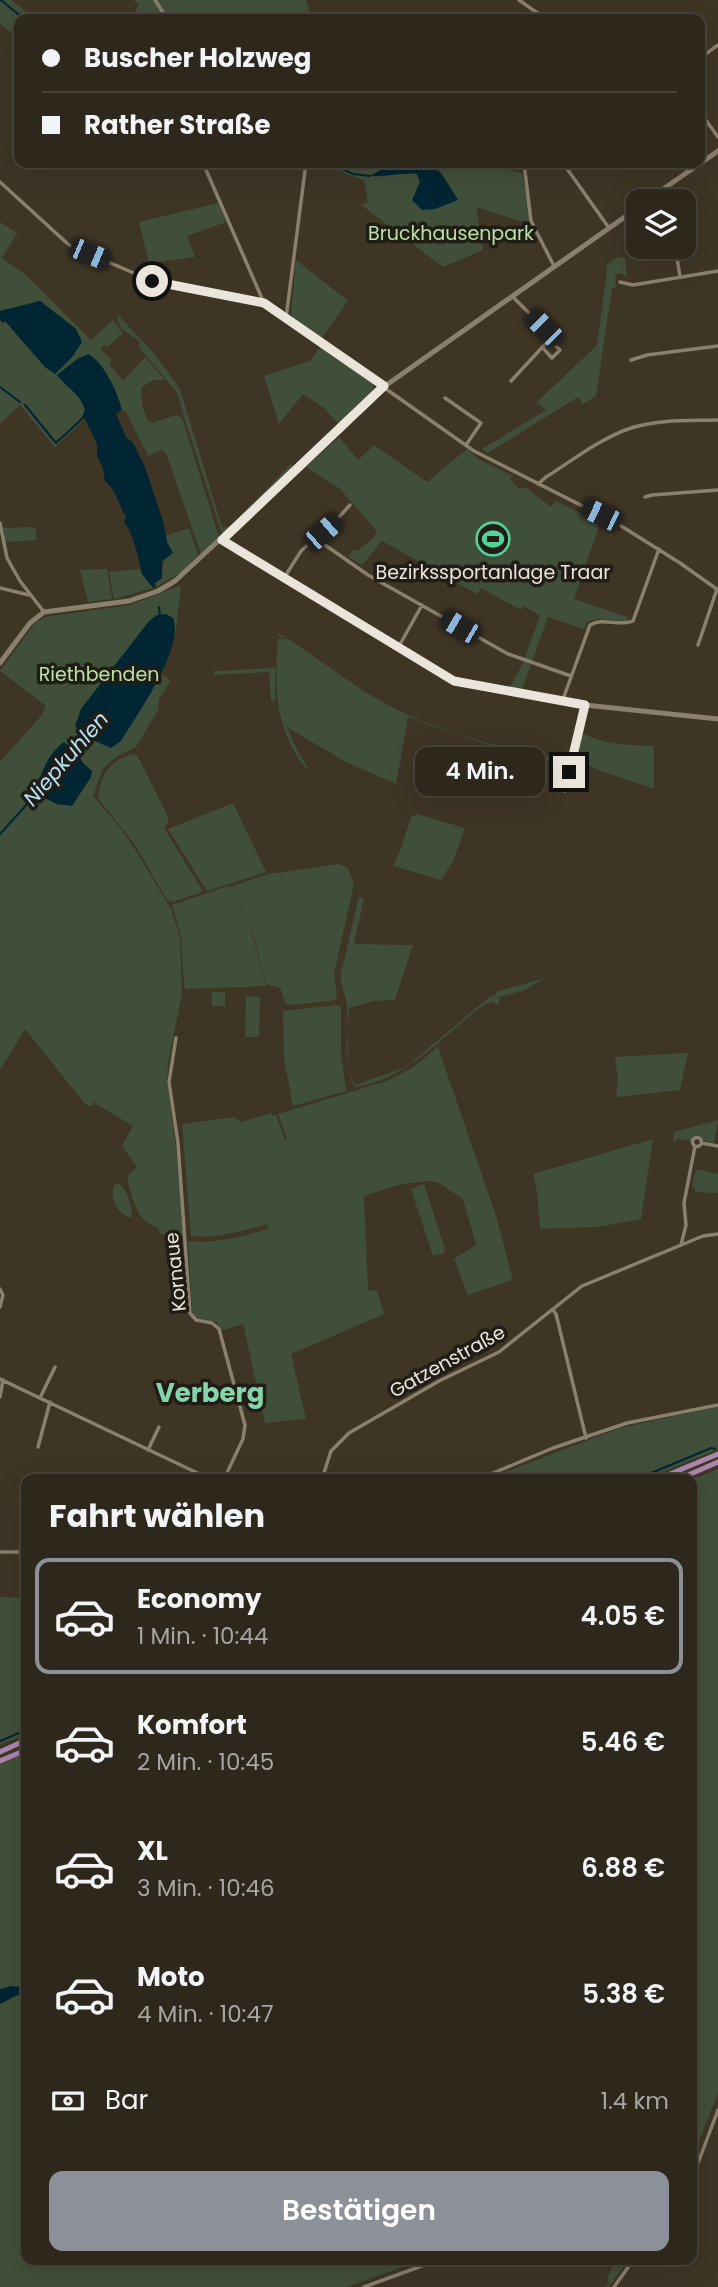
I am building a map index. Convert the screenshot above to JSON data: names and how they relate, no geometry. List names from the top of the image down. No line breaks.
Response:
{"streets":{"street":["Kornaue","Gatzenstraße"]},"districts":["Verberg"],"water":["Niepkuhlen"],"parks":["Bruckhausenpark","Riethbenden"],"places":{"sports":["Bezirkssportanlage Traar"]},"page":{"banner":["Buscher Holzweg","Rather Straße"],"bubble":"4 Min.","heading":"Fahrt wählen","list":[{"name":"Economy","note":"1 Min. · 10:44","value":"4.05 €"},{"name":"Komfort","note":"2 Min. · 10:45","value":"5.46 €"},{"name":"XL","note":"3 Min. · 10:46","value":"6.88 €"},{"name":"Moto","note":"4 Min. · 10:47","value":"5.38 €"}],"pay":["Bar","1.4 km"],"buttons":"Bestätigen"}}
